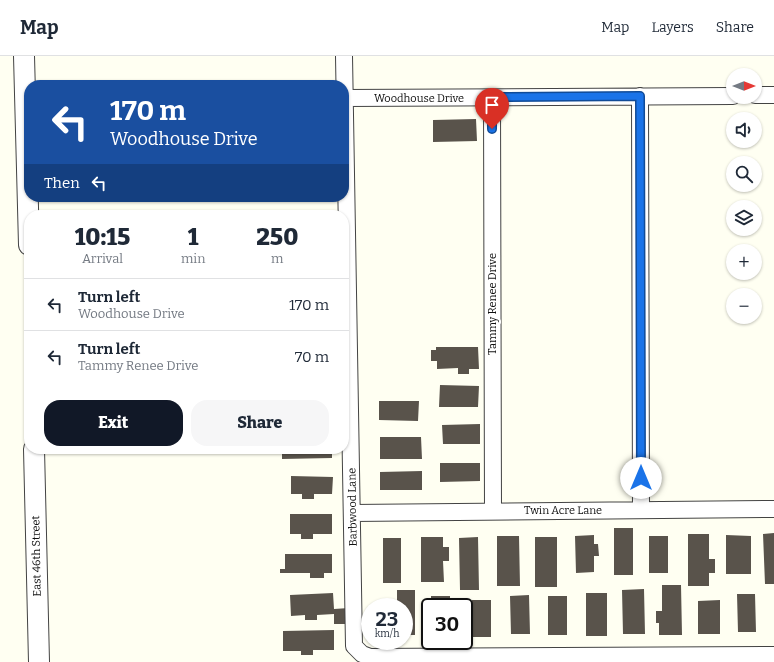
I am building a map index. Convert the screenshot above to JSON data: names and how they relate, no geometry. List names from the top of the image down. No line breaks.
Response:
{"streets":{"street":["Woodhouse Drive","Tammy Renee Drive","Barbwood Lane","Twin Acre Lane","East 46th Street"]},"crossings":[["Woodhouse Drive","Tammy Renee Drive"],["Tammy Renee Drive","Twin Acre Lane"],["Barbwood Lane","Twin Acre Lane"]],"north":"right","page":{"header":"Map","nav":["Map","Layers","Share"],"map_buttons":["+","−"],"turn":["170 m","Woodhouse Drive"],"then":"Then","eta":["10:15","Arrival","1","min","250","m"],"list":[{"name":"Turn left","note":"Woodhouse Drive","value":"170 m"},{"name":"Turn left","note":"Tammy Renee Drive","value":"70 m"}],"buttons":["Exit","Share"],"speed":"23 km/h","limit":"30"}}
